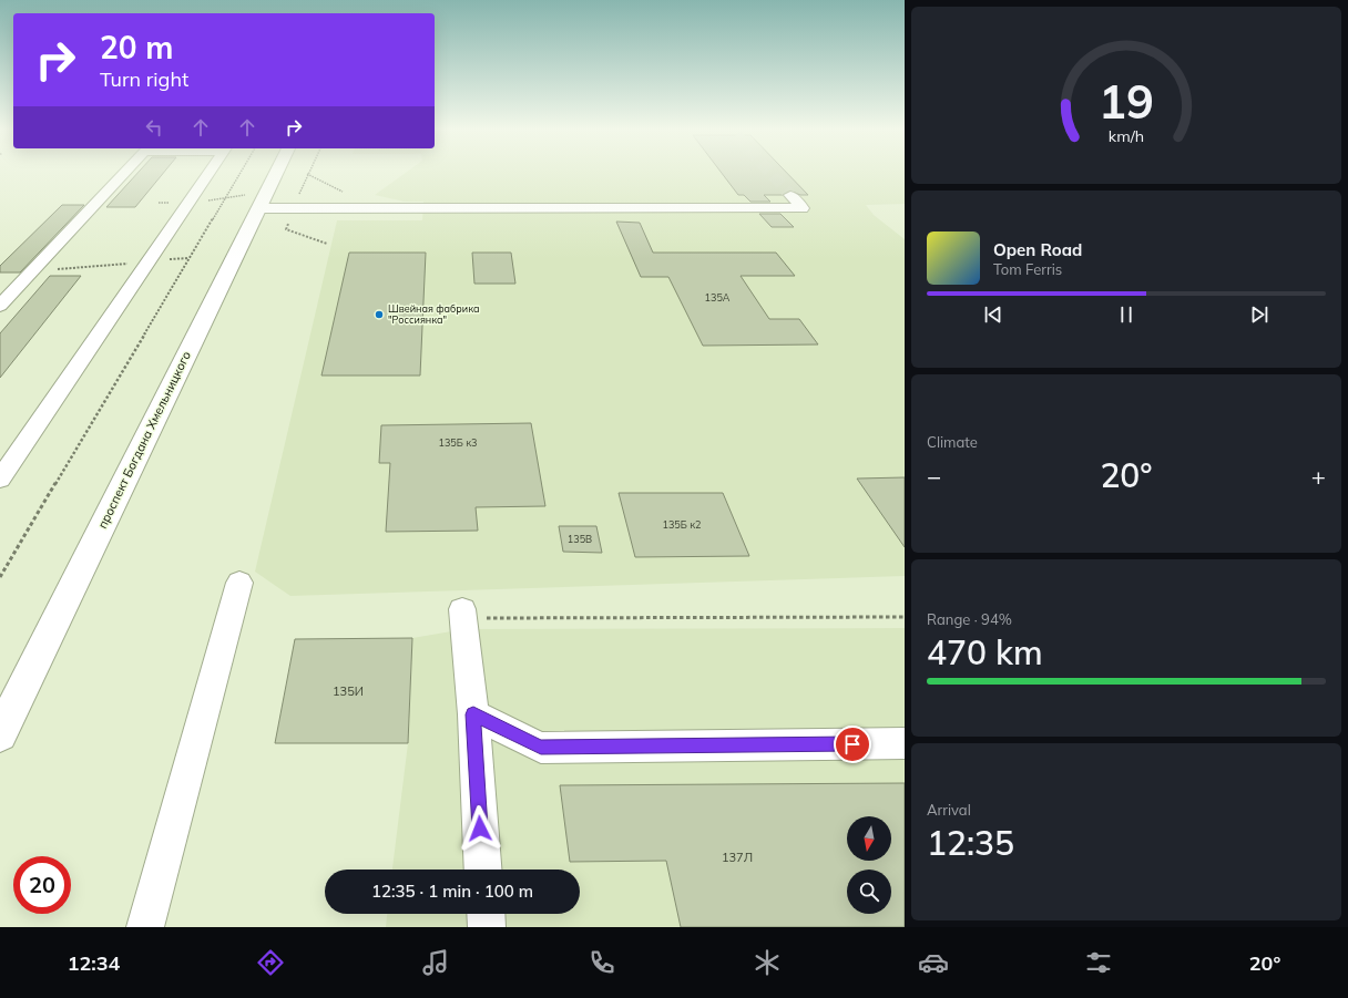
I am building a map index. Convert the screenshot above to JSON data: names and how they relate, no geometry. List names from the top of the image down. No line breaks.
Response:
{"streets":{"main road":["проспект Богдана Хмельницкого"]},"places":["Швейная фабрика \"Россиянка\""],"house_numbers":["135А","135Б к3","135Б к2","135В","135И","137Л"],"north":"bottom","page":{"turn":["20 m","Turn right"],"song":["Open Road","Tom Ferris"],"tile":["Climate",["Range · 94%","470 km"],["Arrival","12:35"]],"heat":["−","20°","+"],"limit":"20","trip":"12:35 · 1 min · 100 m","tabs":["12:34","20°"],"gauge":["19","km/h"]}}
